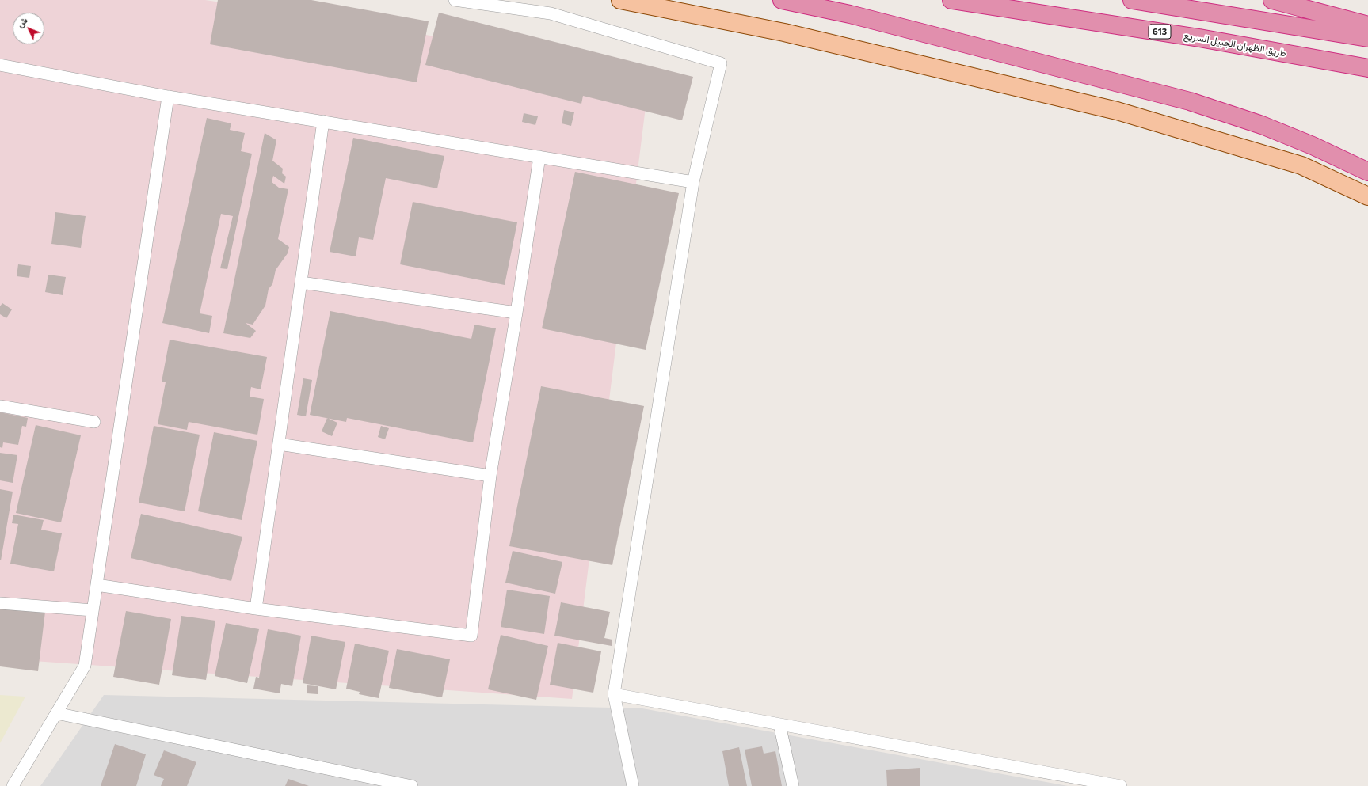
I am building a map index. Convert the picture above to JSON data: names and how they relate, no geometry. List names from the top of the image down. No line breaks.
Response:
{"streets":{"highway":["613","طريق الظهران الجبيل السريع"]},"north":"top left"}
